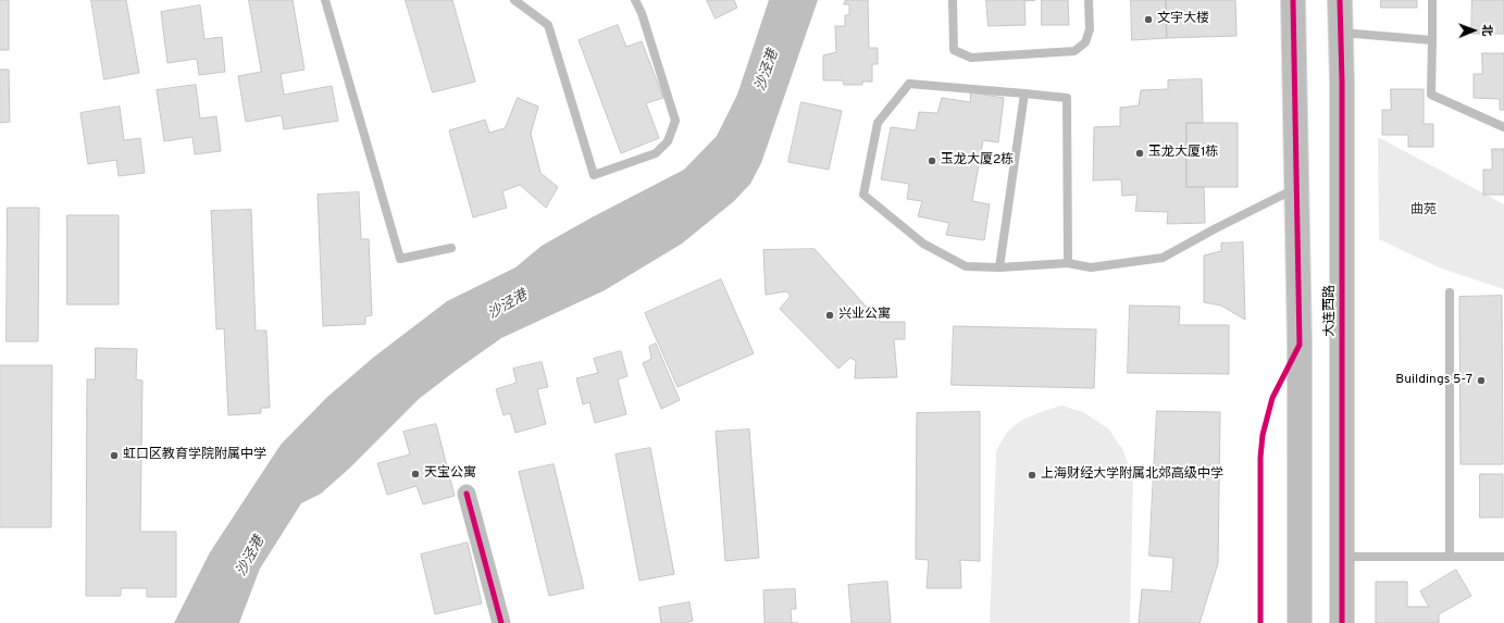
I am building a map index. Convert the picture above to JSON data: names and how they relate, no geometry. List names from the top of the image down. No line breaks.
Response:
{"streets":{"main road":["大连西路"]},"water":["沙泾港"],"parks":["曲苑"],"places":["文宇大楼","玉龙大厦1栋","玉龙大厦2栋","兴业公寓","Buildings 5-7","虹口区教育学院附属中学","天宝公寓","上海财经大学附属北郊高级中学"],"north":"right"}
